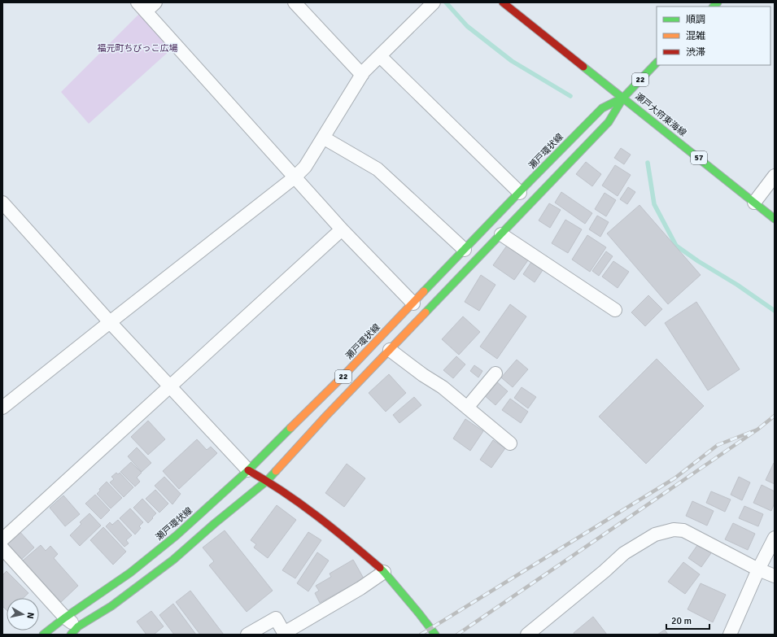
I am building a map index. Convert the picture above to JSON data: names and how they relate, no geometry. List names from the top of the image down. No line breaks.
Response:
{"streets":{"main road":["22","瀬戸大府東海線","瀬戸環状線","57"]},"crossings":[["瀬戸大府東海線","瀬戸環状線"]],"parks":["福元町ちびっこ広場"],"legend":["順調","混雑","渋滞"],"scale_bar":"20 m","north":"right"}
